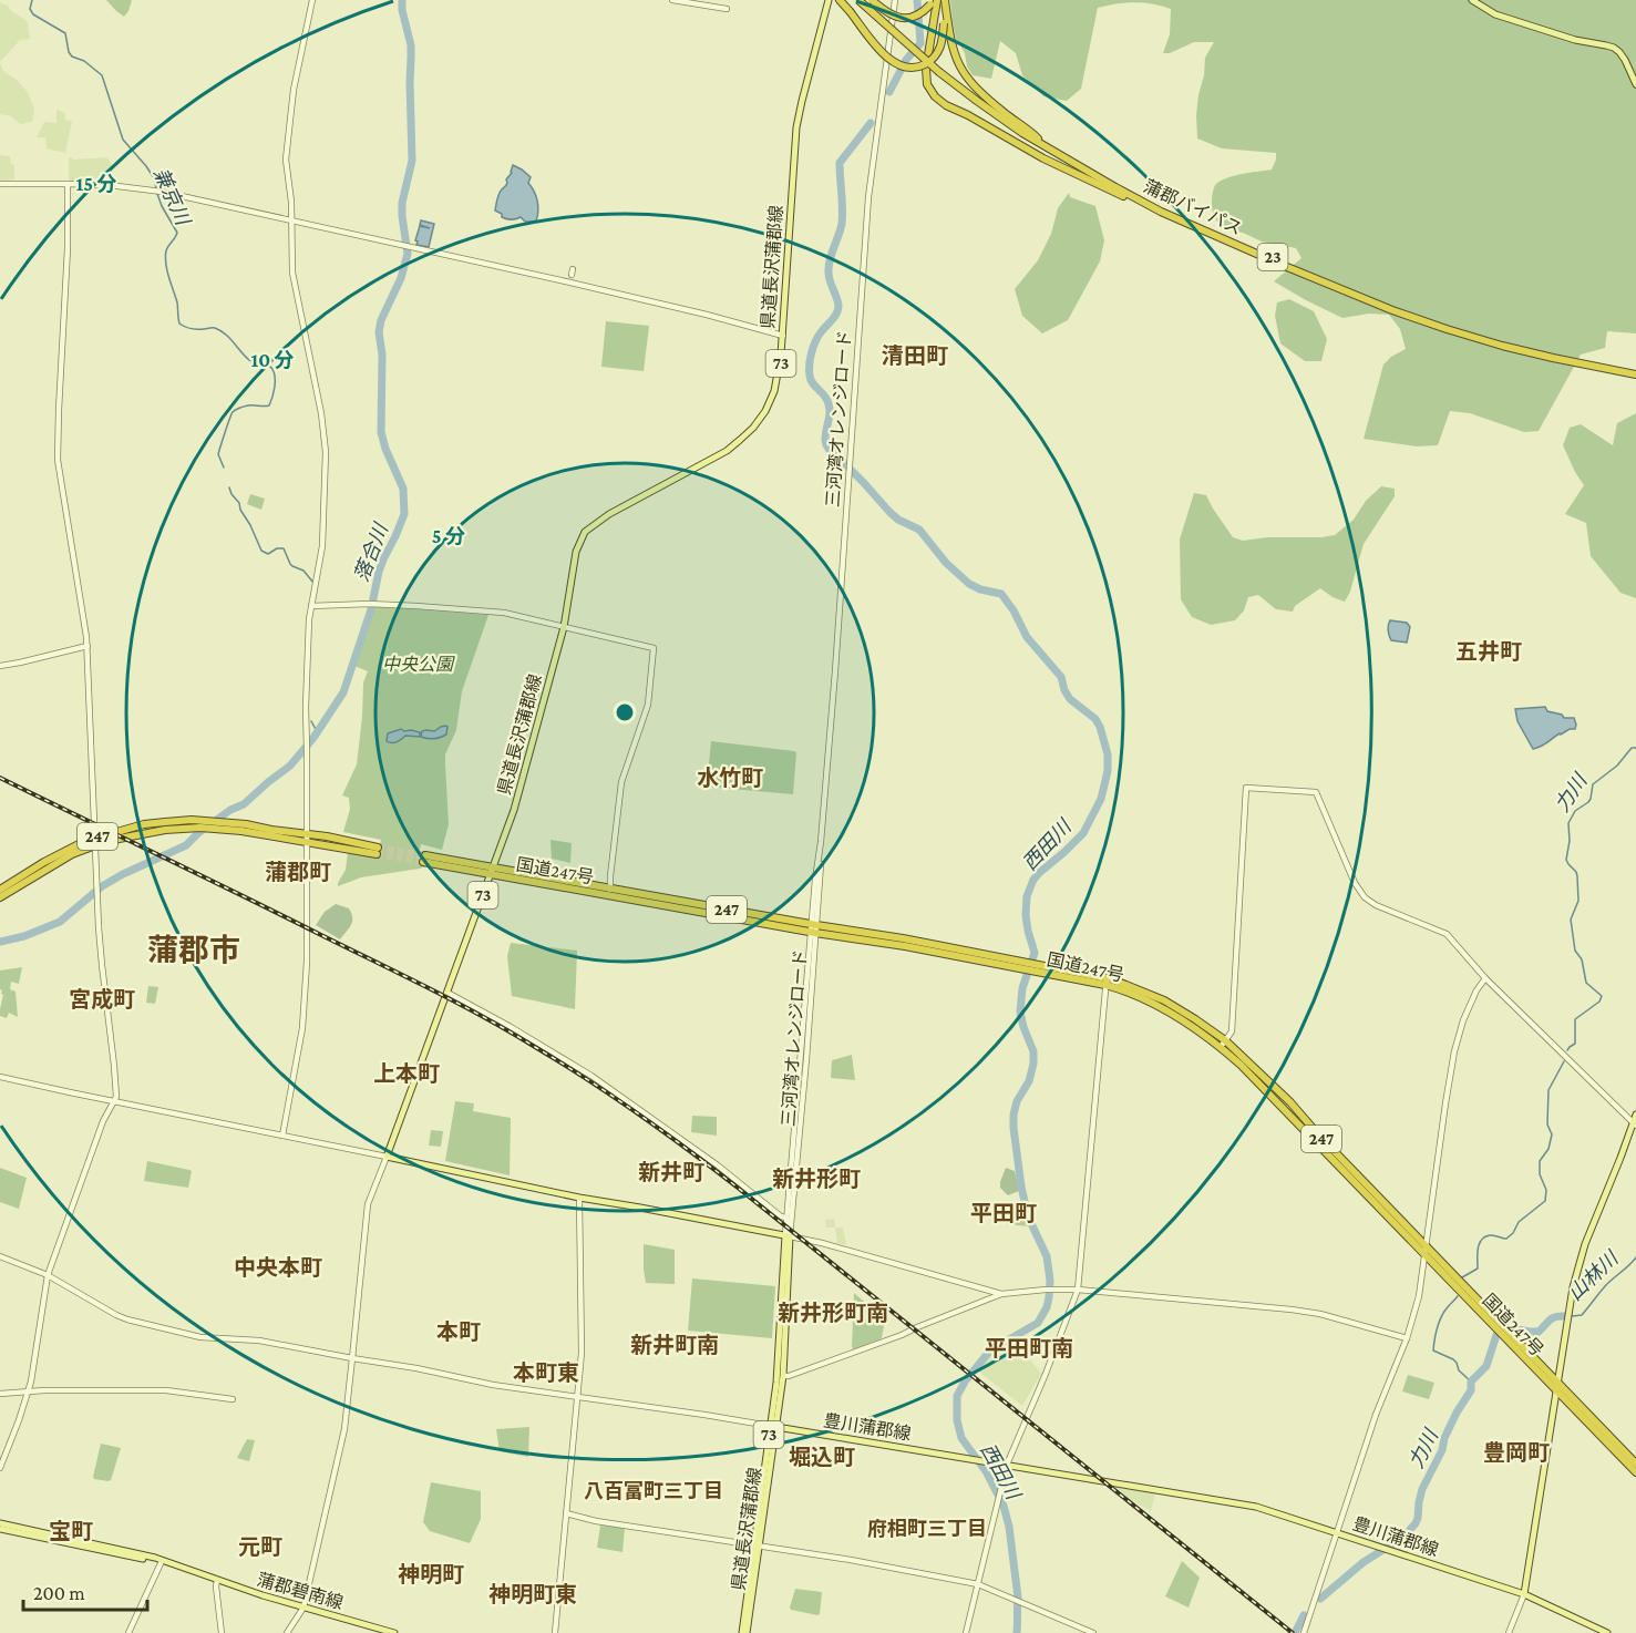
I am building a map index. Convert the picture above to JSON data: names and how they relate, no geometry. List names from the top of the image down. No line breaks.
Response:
{"streets":{"highway":["蒲郡バイパス","23","247","国道247号"],"main road":["県道長沢蒲郡線","73","豊川蒲郡線","蒲郡碧南線"],"street":["三河湾オレンジロード"]},"crossings":[["県道長沢蒲郡線","三河湾オレンジロード"],["県道長沢蒲郡線","国道247号"],["県道長沢蒲郡線","豊川蒲郡線"],["三河湾オレンジロード","国道247号"]],"districts":["清田町","五井町","水竹町","蒲郡町","蒲郡市","宮成町","上本町","新井町","新井形町","平田町","中央本町","新井形町南","本町","新井町南","平田町南","本町東","豊岡町","堀込町","八百富町三丁目","府相町三丁目","宝町","元町","神明町","神明町東"],"water":["兼京川","落合川","力川","西田川","山林川"],"parks":["中央公園"],"scale_bar":"200 m","rings":["15 分","10 分","5 分"]}
